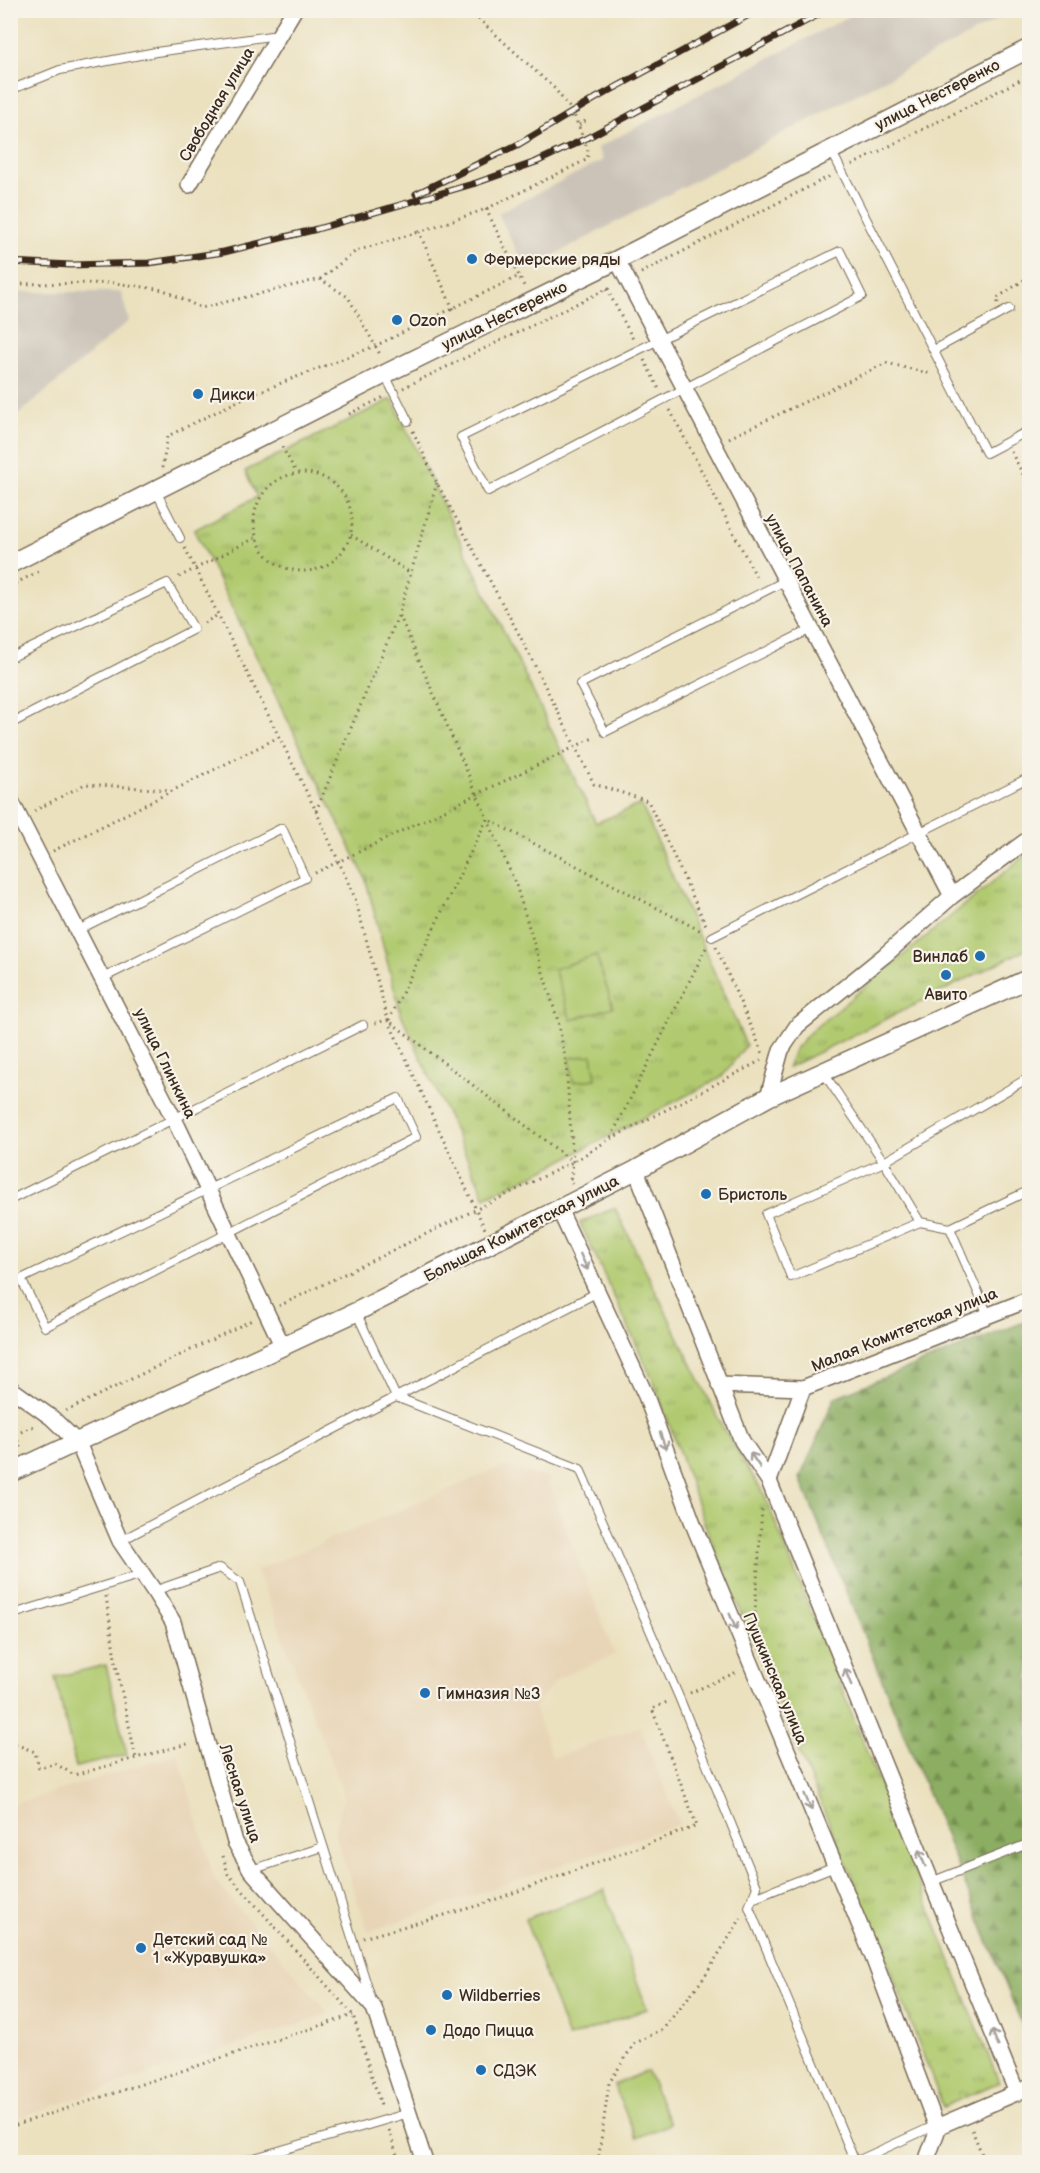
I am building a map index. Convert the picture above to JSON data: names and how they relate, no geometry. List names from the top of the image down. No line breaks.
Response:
{"streets":{"street":["улица Нестеренко","Свободная улица","улица Папанина","улица Глинкина","Большая Комитетская улица","Малая Комитетская улица","Пушкинская улица","Лесная улица"]},"crossings":[["улица Нестеренко","улица Папанина"],["улица Глинкина","Большая Комитетская улица"],["Большая Комитетская улица","Пушкинская улица"],["Большая Комитетская улица","Лесная улица"]],"places":["Фермерские ряды","Ozon","Дикси","Винлаб","Авито","Бристоль","Гимназия №3","Детский сад № 1 «Журавушка»","Wildberries","Додо Пицца","СДЭК"]}
